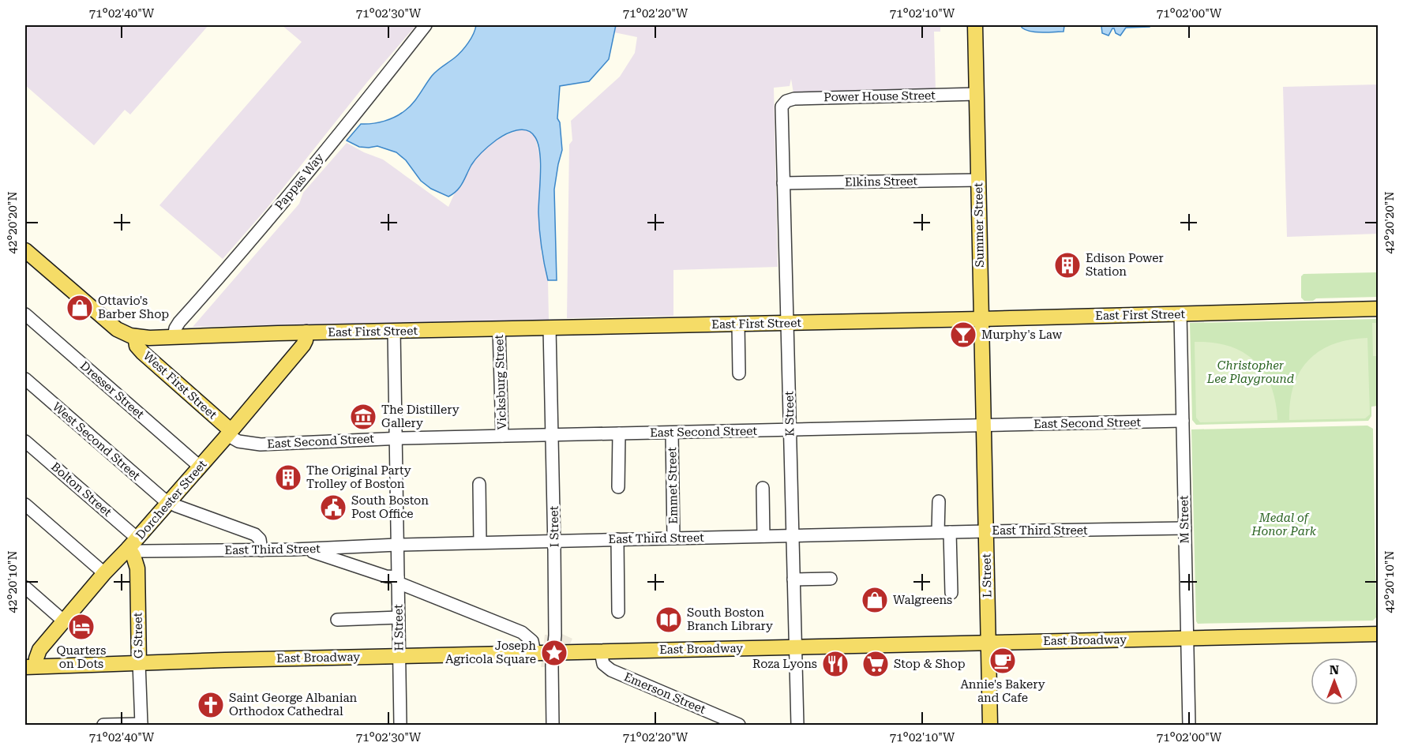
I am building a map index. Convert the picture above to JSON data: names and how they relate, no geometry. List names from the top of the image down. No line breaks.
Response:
{"streets":{"main road":["Summer Street","East First Street","West First Street","Dorchester Street","L Street","G Street","East Broadway"],"street":["Power House Street","Pappas Way","Elkins Street","Vicksburg Street","Dresser Street","K Street","East Second Street","West Second Street","Emmet Street","Bolton Street","M Street","I Street","East Third Street","H Street","Emerson Street"]},"crossings":[["Power House Street","Summer Street"],["Power House Street","K Street"],["Pappas Way","East First Street"],["Elkins Street","Summer Street"],["Elkins Street","K Street"],["Summer Street","East First Street"],["Summer Street","East Second Street"],["Summer Street","L Street"],["East First Street","Vicksburg Street"],["East First Street","West First Street"],["East First Street","K Street"],["East First Street","Dorchester Street"],["East First Street","M Street"],["East First Street","I Street"],["East First Street","H Street"],["Vicksburg Street","East Second Street"],["West First Street","East Second Street"],["West First Street","Dorchester Street"],["Dresser Street","Dorchester Street"],["K Street","East Second Street"],["K Street","East Third Street"],["K Street","East Broadway"],["East Second Street","Emmet Street"],["East Second Street","Dorchester Street"],["East Second Street","M Street"],["East Second Street","I Street"],["East Second Street","L Street"],["East Second Street","H Street"],["West Second Street","Dorchester Street"],["Emmet Street","East Third Street"],["Bolton Street","Dorchester Street"],["Bolton Street","East Third Street"],["Bolton Street","G Street"],["Dorchester Street","East Third Street"],["Dorchester Street","G Street"],["Dorchester Street","East Broadway"],["M Street","East Third Street"],["M Street","East Broadway"],["I Street","East Third Street"],["I Street","East Broadway"],["East Third Street","L Street"],["East Third Street","H Street"],["East Third Street","G Street"],["L Street","East Broadway"],["H Street","East Broadway"],["G Street","East Broadway"],["East Broadway","Emerson Street"]],"parks":["Christopher Lee Playground","Medal of Honor Park"],"places":{"building":["Edison Power Station","The Original Party Trolley of Boston"],"shop":["Ottavio's Barber Shop","Walgreens"],"bar":["Murphy's Law"],"museum":["The Distillery Gallery"],"public building":["South Boston Post Office"],"library":["South Boston Branch Library"],"hotel":["Quarters on Dots"],"place":["Joseph Agricola Square"],"cafe":["Annie's Bakery and Cafe"],"restaurant":["Roza Lyons"],"supermarket":["Stop & Shop"],"church":["Saint George Albanian Orthodox Cathedral"]},"north":"top","coordinates":["71°02'40\"W","71°02'30\"W","71°02'20\"W","71°02'10\"W","71°02'00\"W","42°20'20\"N","42°20'10\"N"]}
